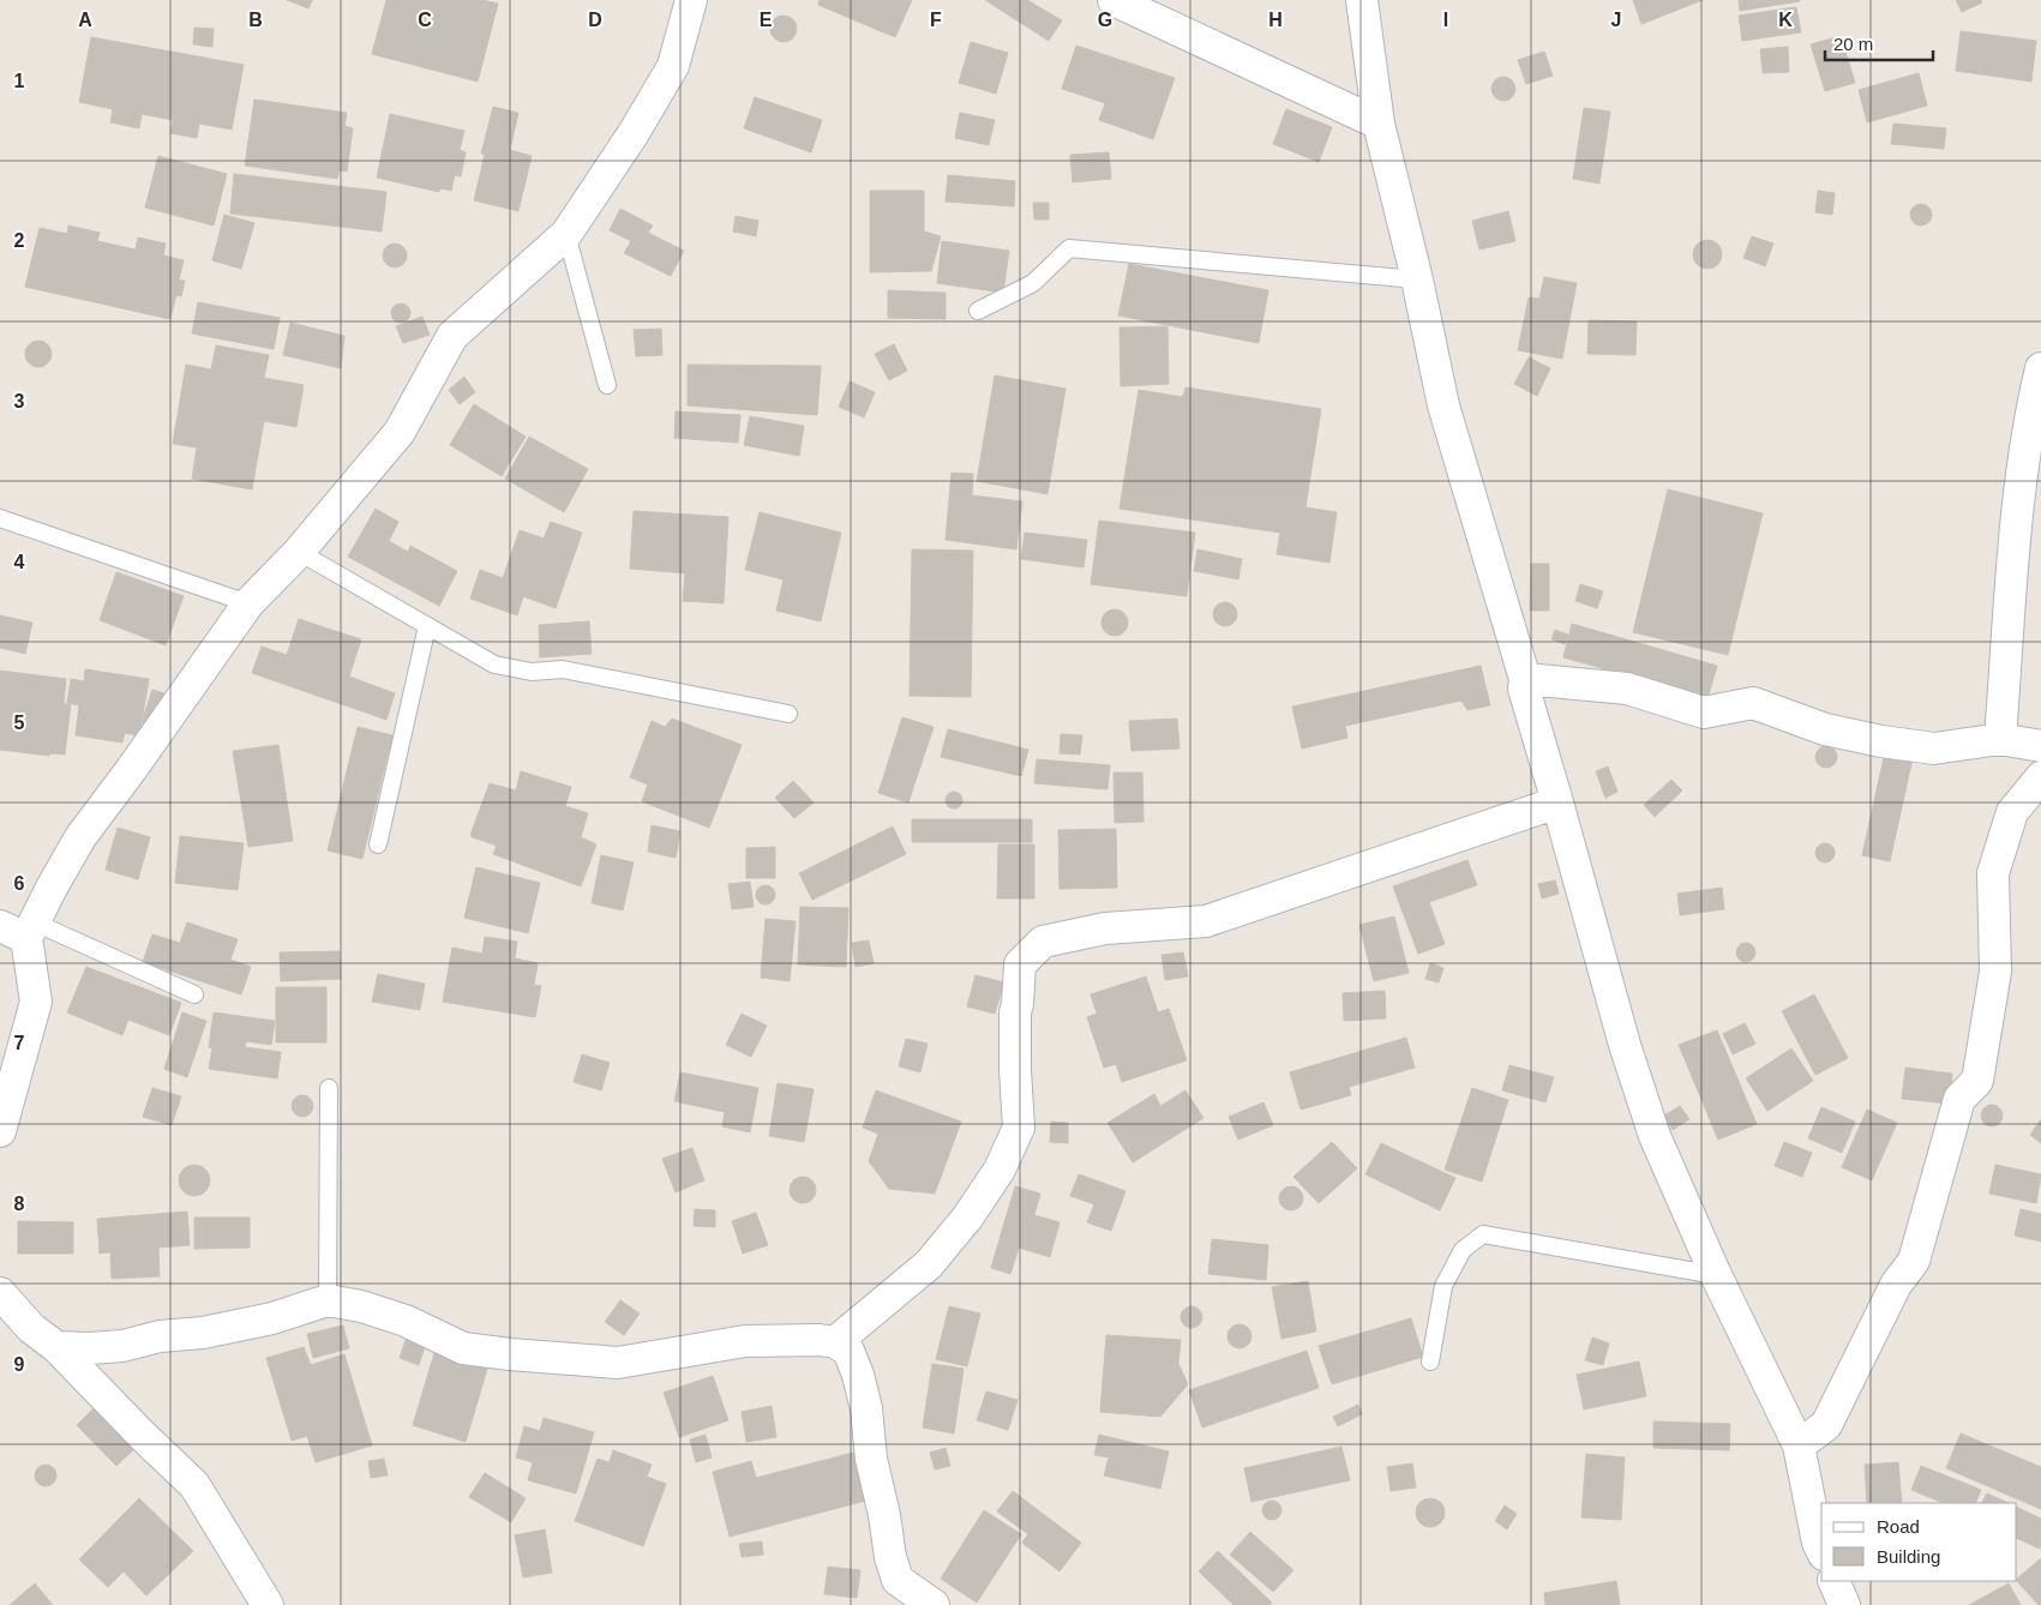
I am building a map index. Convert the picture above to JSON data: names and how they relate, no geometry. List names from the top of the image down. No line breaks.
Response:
{"legend":["Road","Building"],"scale_bar":"20 m","grid":{"columns":["A","B","C","D","E","F","G","H","I","J","K"],"rows":["1","2","3","4","5","6","7","8","9"]}}
